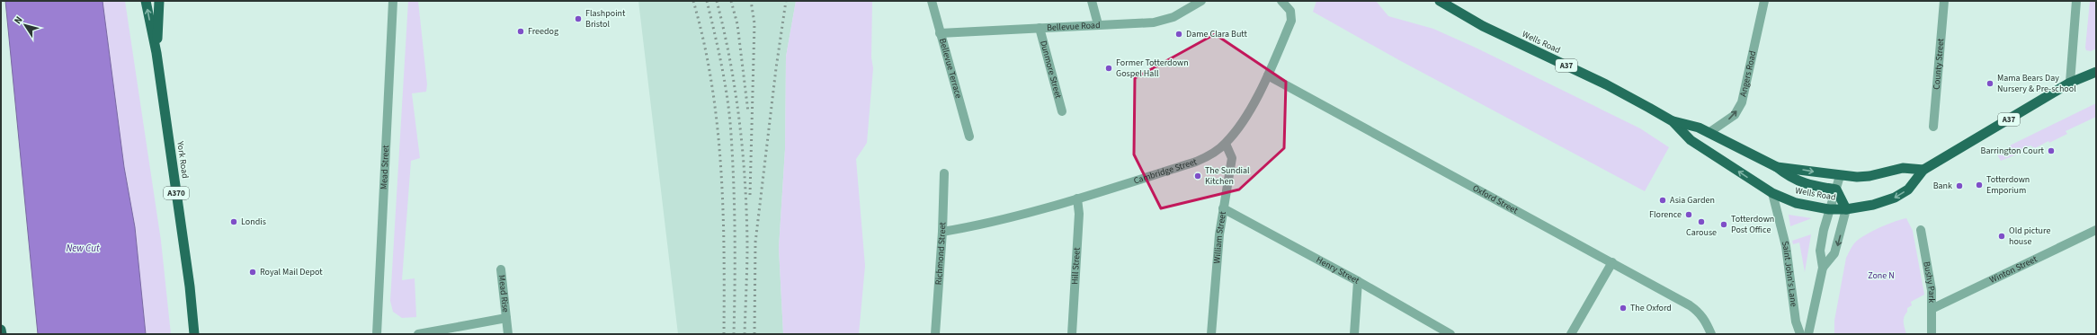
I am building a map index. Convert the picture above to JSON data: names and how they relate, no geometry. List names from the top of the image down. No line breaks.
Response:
{"streets":{"highway":["Wells Road","A37","York Road","A370"],"street":["Bellevue Road","County Street","Bellevue Terrace","Dunmore Street","Angers Road","Mead Street","Cambridge Street","Oxford Street","William Street","Richmond Street","Hill Street","Winton Street","Henry Street","Saint John's Lane","Bushy Park","Mead Rise"]},"crossings":[["Bellevue Road","Bellevue Terrace"],["Bellevue Road","Dunmore Street"],["Wells Road","Angers Road"],["Wells Road","Saint John's Lane"],["Cambridge Street","Oxford Street"],["Cambridge Street","William Street"],["Cambridge Street","Richmond Street"],["Cambridge Street","Hill Street"],["William Street","Henry Street"],["Winton Street","Bushy Park"]],"one_way":["Angers Road"],"water":["New Cut"],"parks":["Zone N"],"places":["Flashpoint Bristol","Freedog","Dame Clara Butt","Former Totterdown Gospel Hall","Mama Bears Day Nursery & Pre-school","Barrington Court","The Sundial Kitchen","Totterdown Emporium","Bank","Asia Garden","Florence","Londis","Carouse","Totterdown Post Office","Old picture house","Royal Mail Depot","The Oxford"],"north":"top left"}
